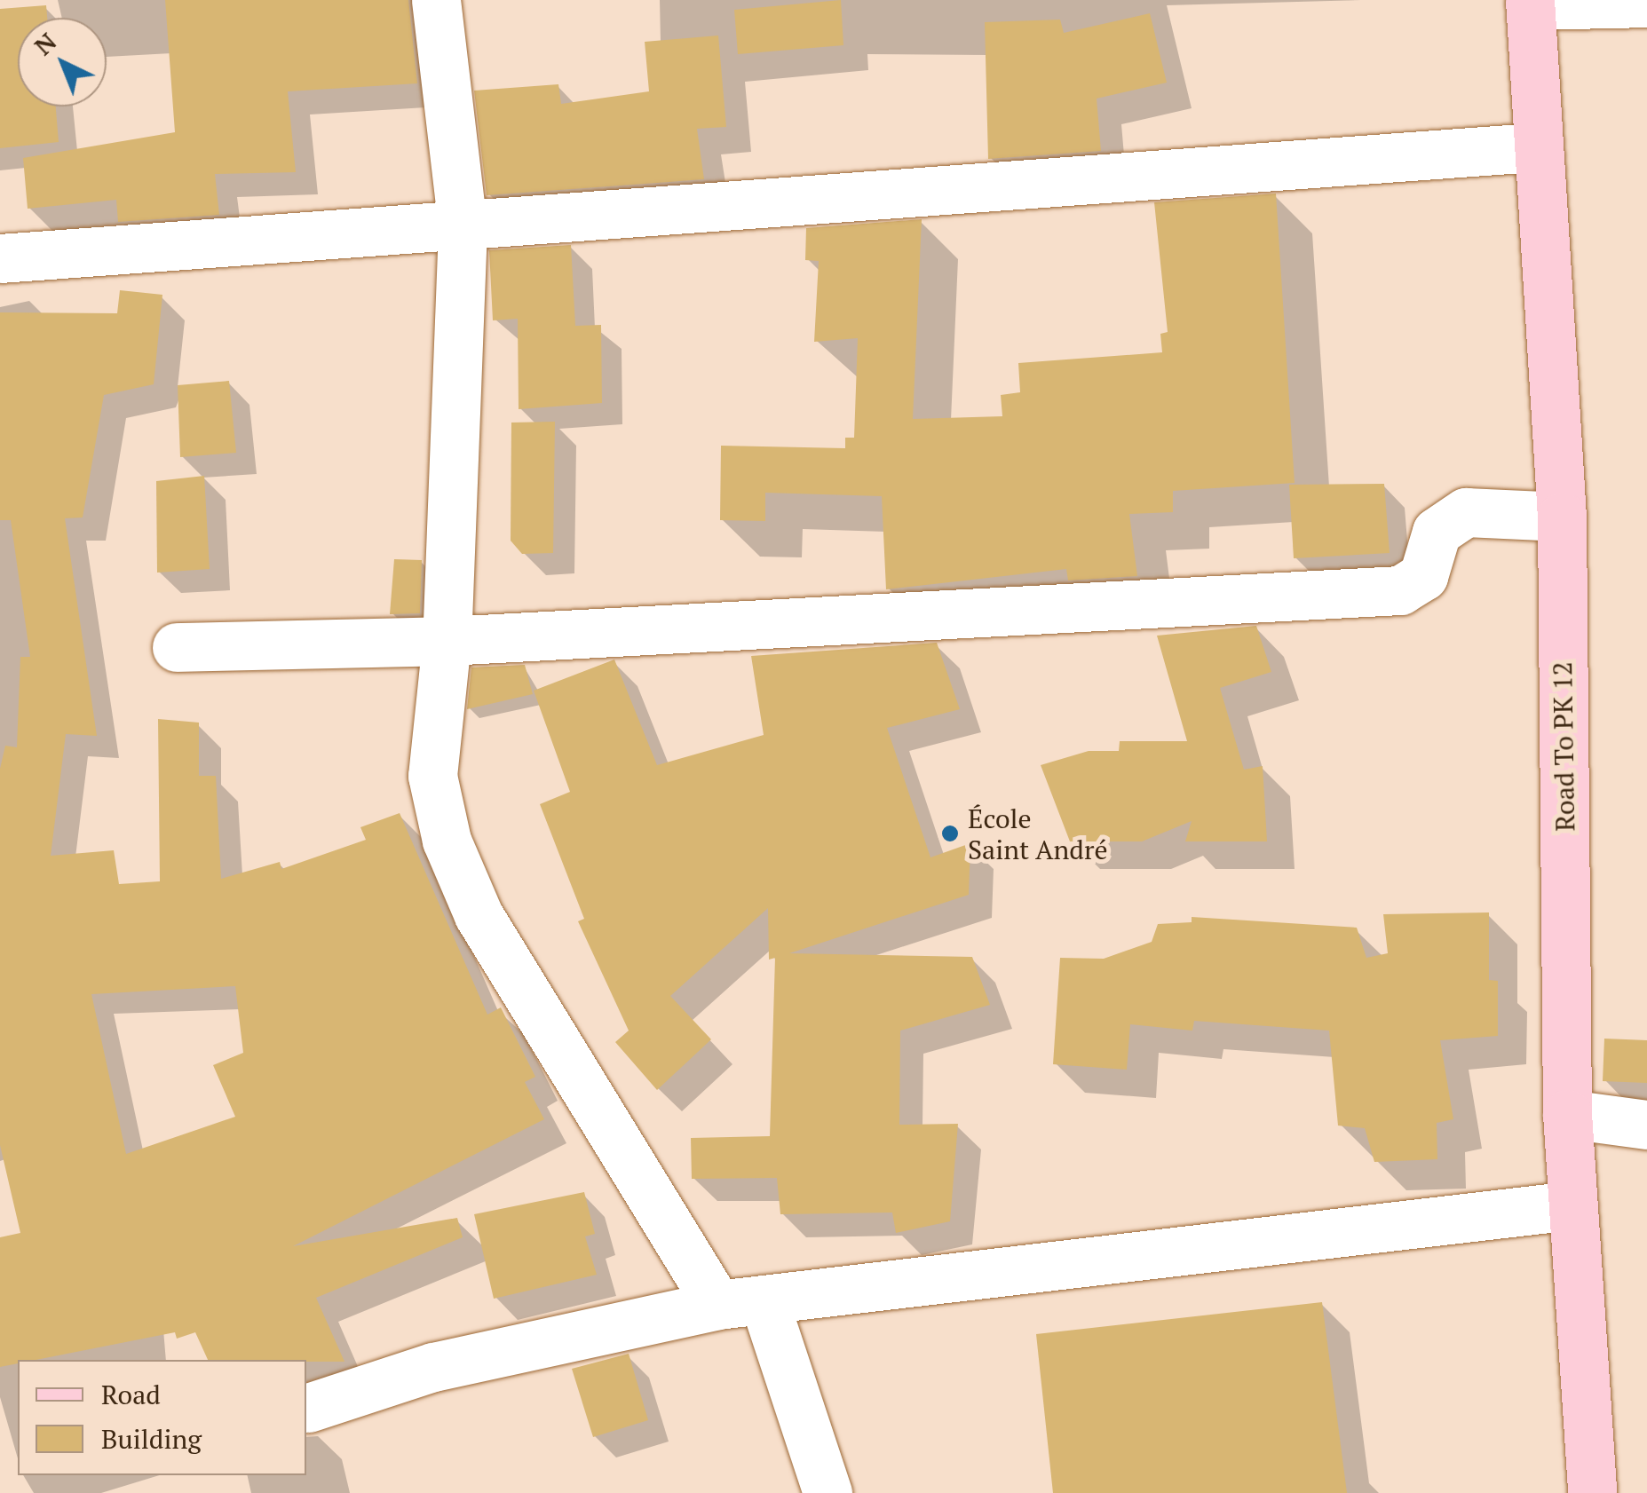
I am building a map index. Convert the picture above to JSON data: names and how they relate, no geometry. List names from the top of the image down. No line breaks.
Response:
{"streets":{"main road":["Road To PK 12"]},"places":["École Saint André"],"legend":["Road","Building"],"north":"top left"}
